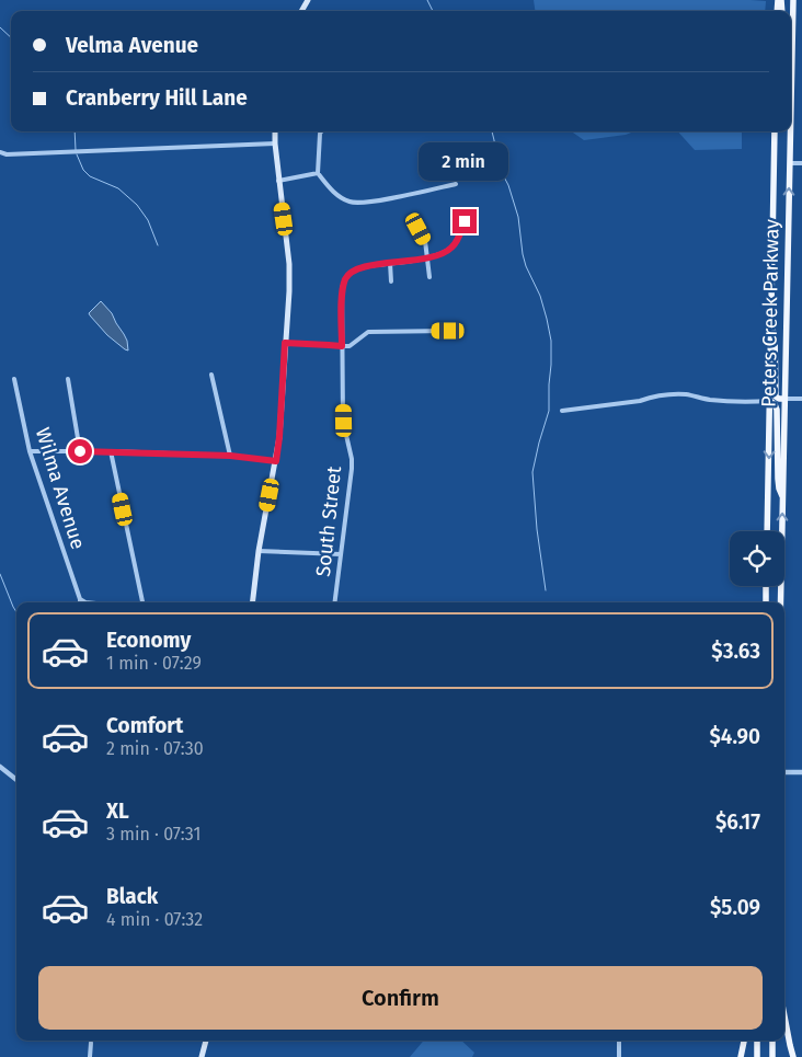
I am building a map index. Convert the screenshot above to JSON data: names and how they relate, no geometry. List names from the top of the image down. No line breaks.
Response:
{"streets":{"main road":["Peters Creek Parkway"],"street":["Wilma Avenue","South Street"]},"page":{"banner":["Velma Avenue","Cranberry Hill Lane"],"bubble":"2 min","list":[{"name":"Economy","note":"1 min · 07:29","value":"$3.63"},{"name":"Comfort","note":"2 min · 07:30","value":"$4.90"},{"name":"XL","note":"3 min · 07:31","value":"$6.17"},{"name":"Black","note":"4 min · 07:32","value":"$5.09"}],"buttons":"Confirm"}}
